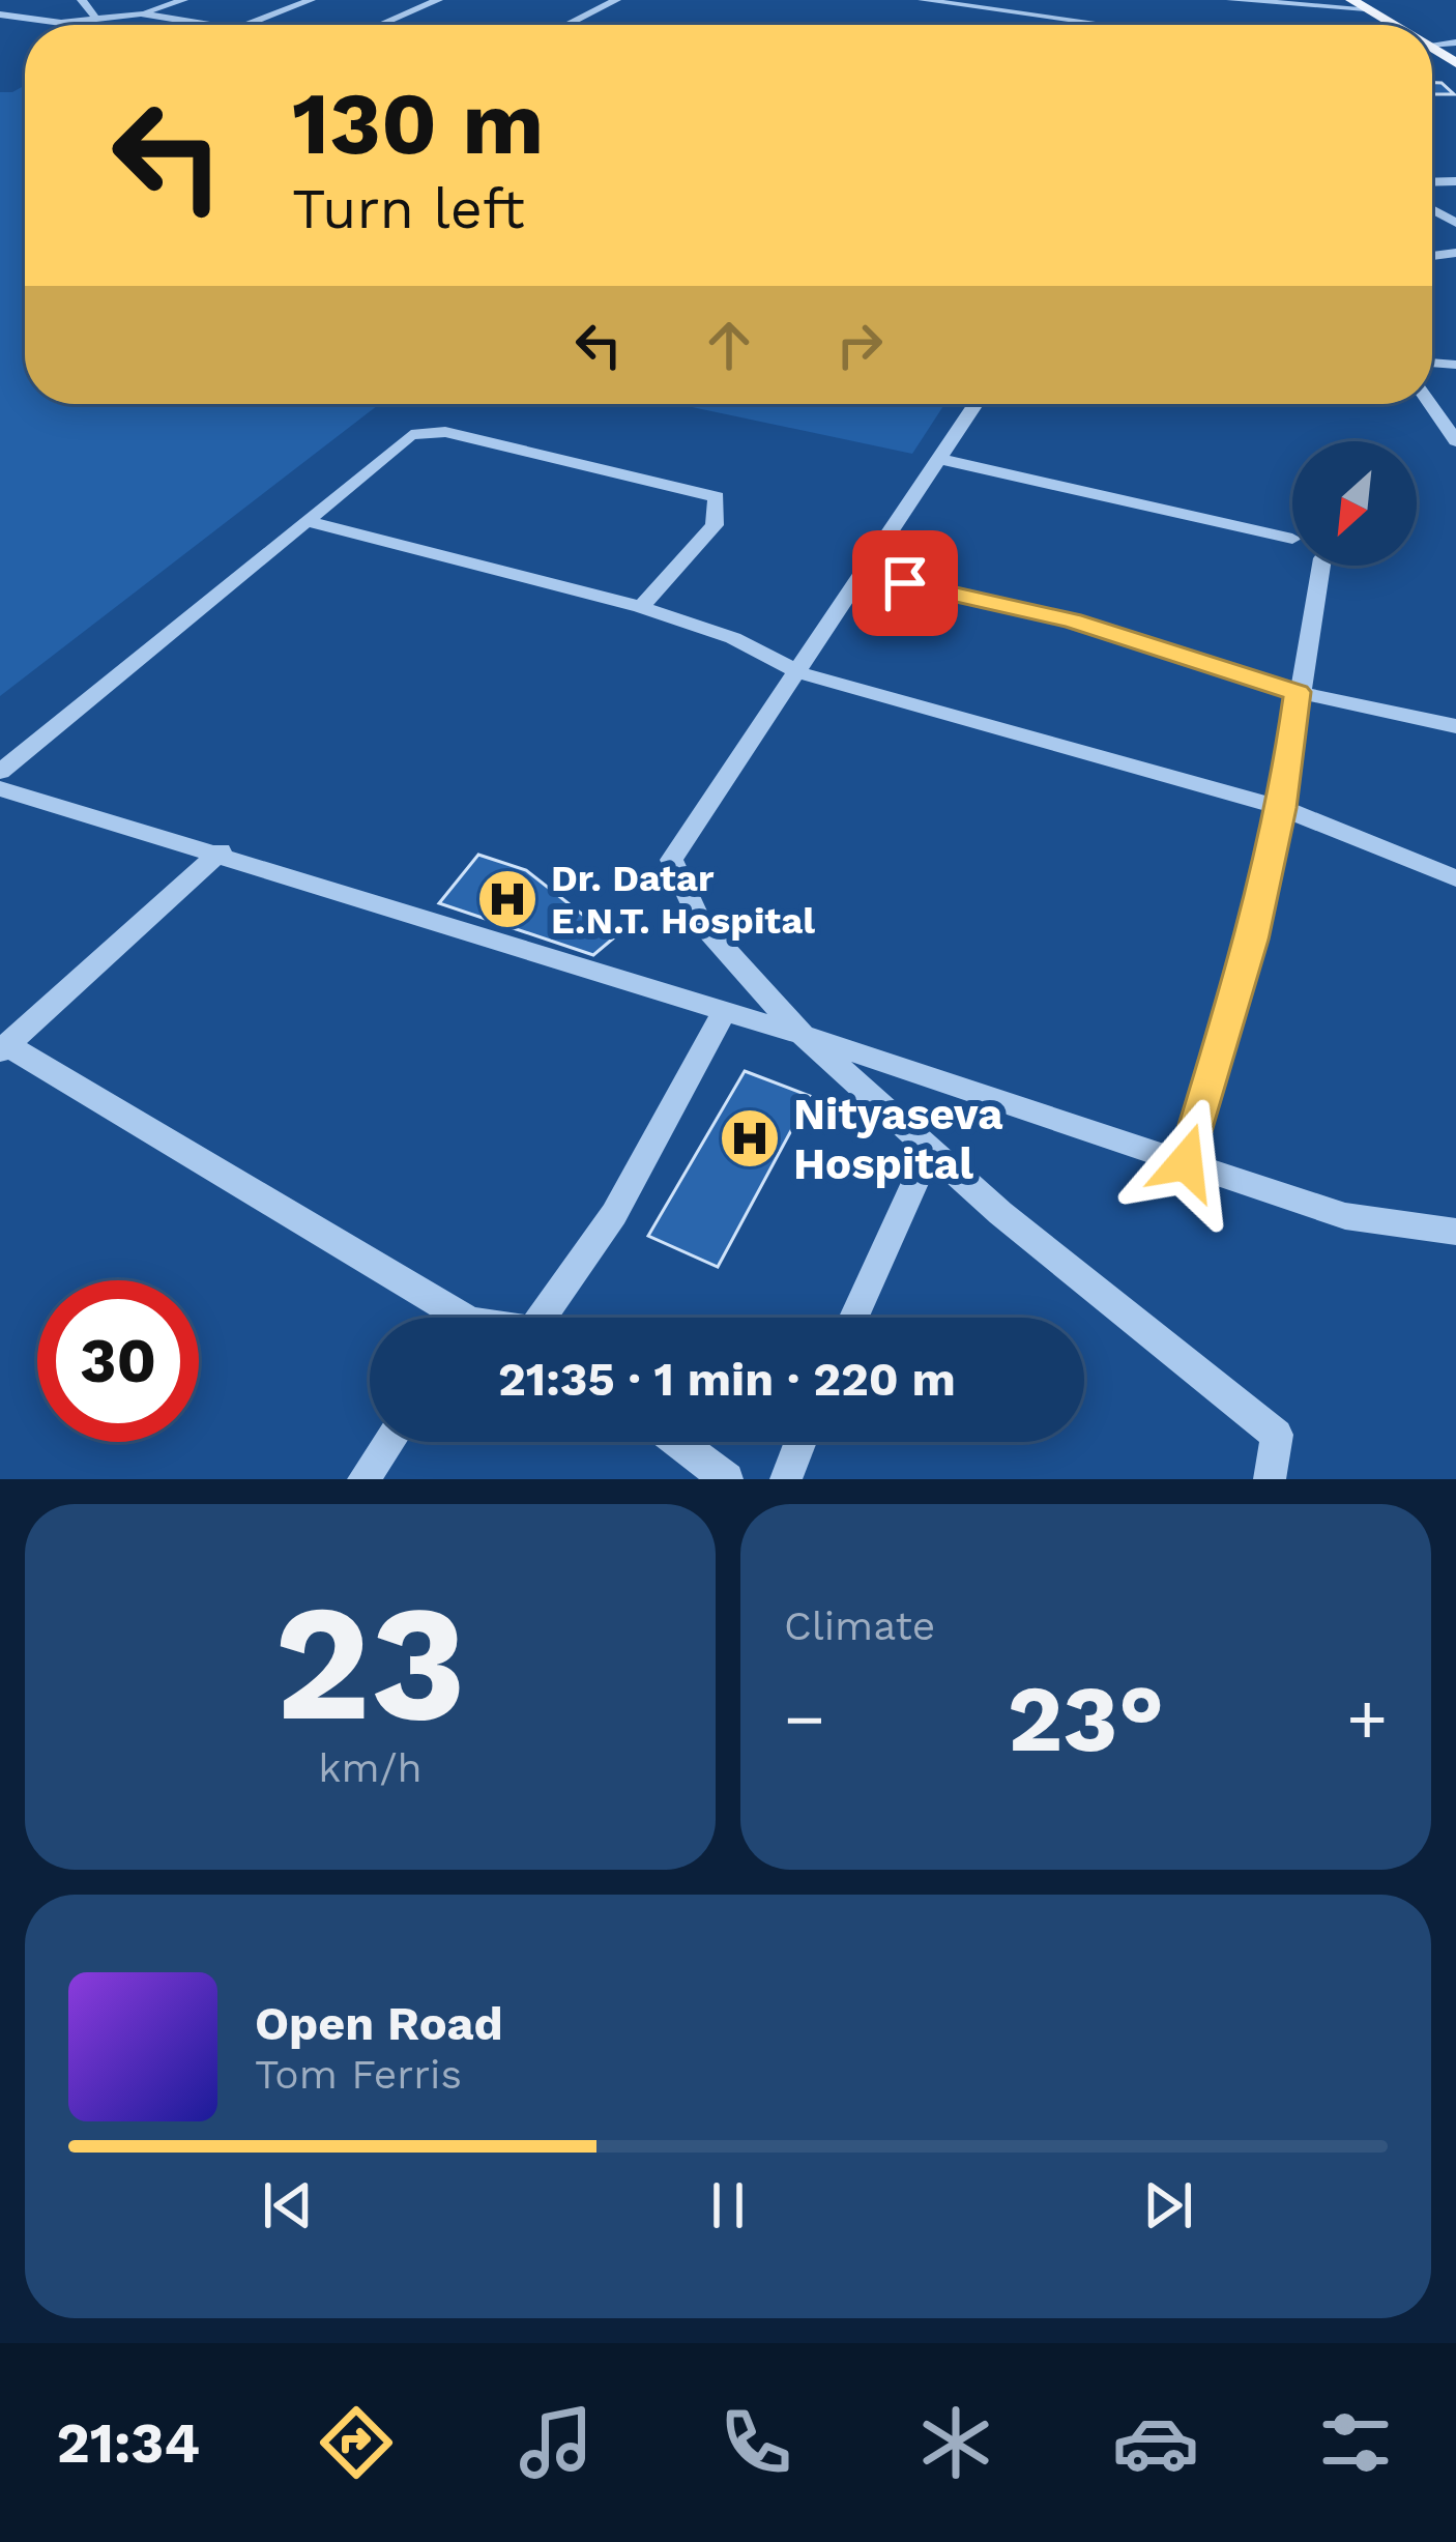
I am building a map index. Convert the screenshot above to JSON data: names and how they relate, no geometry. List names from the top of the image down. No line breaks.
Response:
{"places":{"hospital":["Dr. Datar E.N.T. Hospital","Nityaseva Hospital"]},"north":"bottom left","page":{"turn":["130 m","Turn left"],"limit":"30","trip":"21:35 · 1 min · 220 m","tile":[["23","km/h"],"Climate"],"heat":["−","23°","+"],"song":["Open Road","Tom Ferris"],"tabs":"21:34"}}
